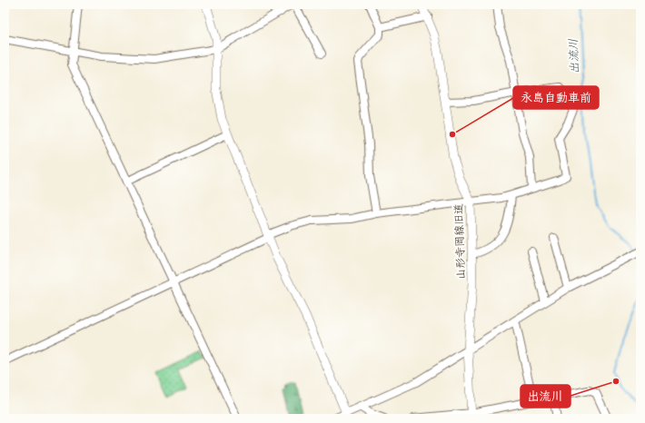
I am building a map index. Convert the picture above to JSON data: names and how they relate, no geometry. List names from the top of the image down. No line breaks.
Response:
{"streets":{"street":["山形寺岡線旧道"]},"water":["出流川"],"places":["永島自動車前","出流川"]}
